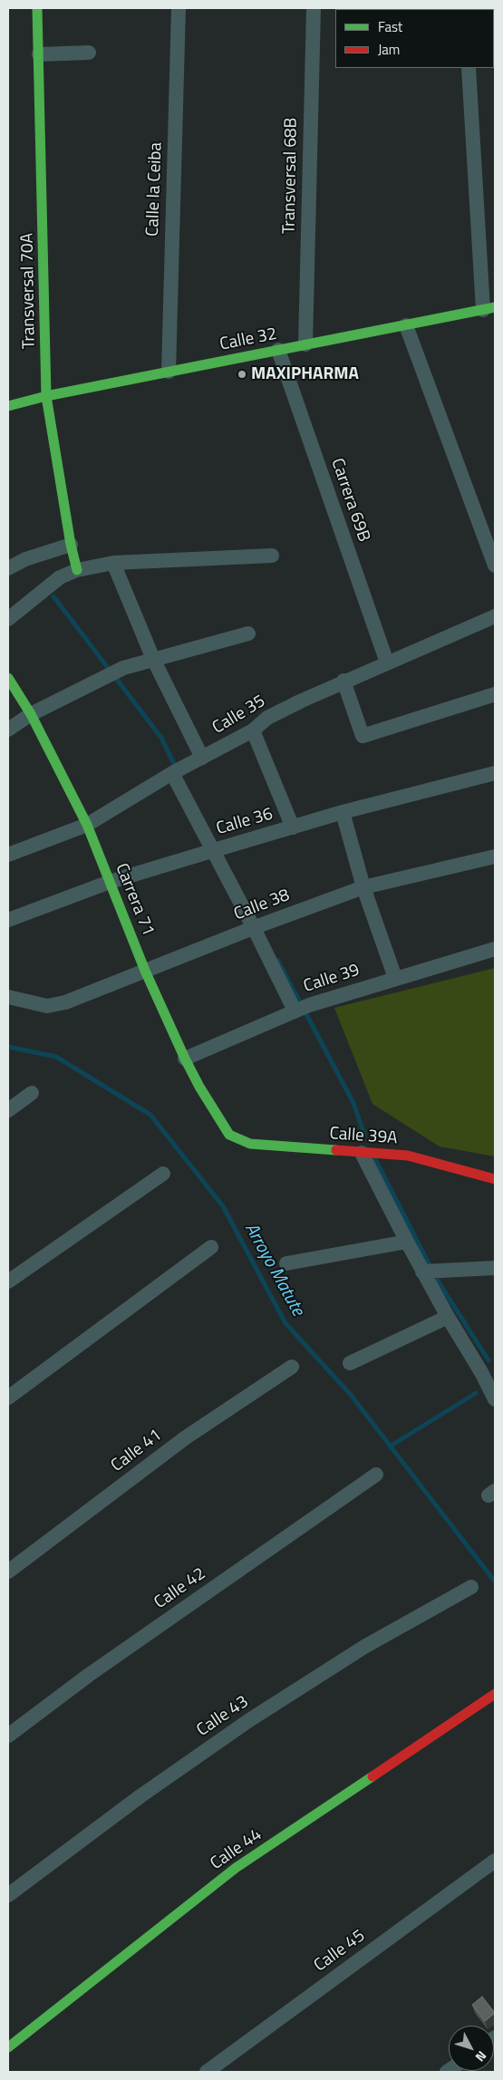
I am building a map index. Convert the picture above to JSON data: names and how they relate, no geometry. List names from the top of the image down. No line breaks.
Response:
{"streets":{"street":["Transversal 68B","Calle la Ceiba","Transversal 70A","Calle 32","Carrera 69B","Calle 35","Calle 36","Carrera 71","Calle 38","Calle 39","Calle 39A","Calle 41","Calle 42","Calle 43","Calle 44","Calle 45"]},"crossings":[["Transversal 68B","Calle 32"],["Calle la Ceiba","Calle 32"],["Transversal 70A","Calle 32"],["Calle 32","Carrera 69B"],["Carrera 69B","Calle 35"],["Calle 35","Carrera 71"],["Calle 36","Carrera 71"],["Carrera 71","Calle 38"],["Carrera 71","Calle 39"],["Carrera 71","Calle 39A"]],"water":["Arroyo Matute"],"places":["MAXIPHARMA"],"legend":["Fast","Jam"],"north":"bottom right"}
